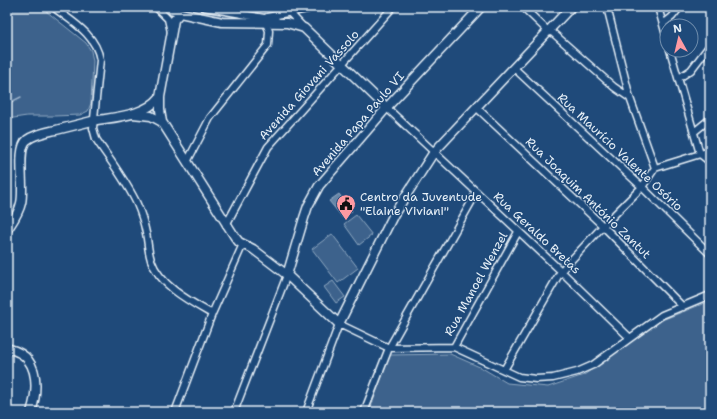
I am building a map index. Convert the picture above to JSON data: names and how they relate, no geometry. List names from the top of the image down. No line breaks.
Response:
{"streets":{"main road":["Avenida Papa Paulo VI","Rua Geraldo Bretas"],"street":["Avenida Giovani Vassolo","Rua Maurício Valente Osório","Rua Joaquim António Zantut","Rua Manoel Wenzel"]},"crossings":[["Avenida Giovani Vassolo","Rua Geraldo Bretas"],["Avenida Papa Paulo VI","Rua Geraldo Bretas"],["Rua Geraldo Bretas","Rua Manoel Wenzel"]],"places":{"public building":["Centro da Juventude \"Elaine Viviani\""]},"north":"top"}
